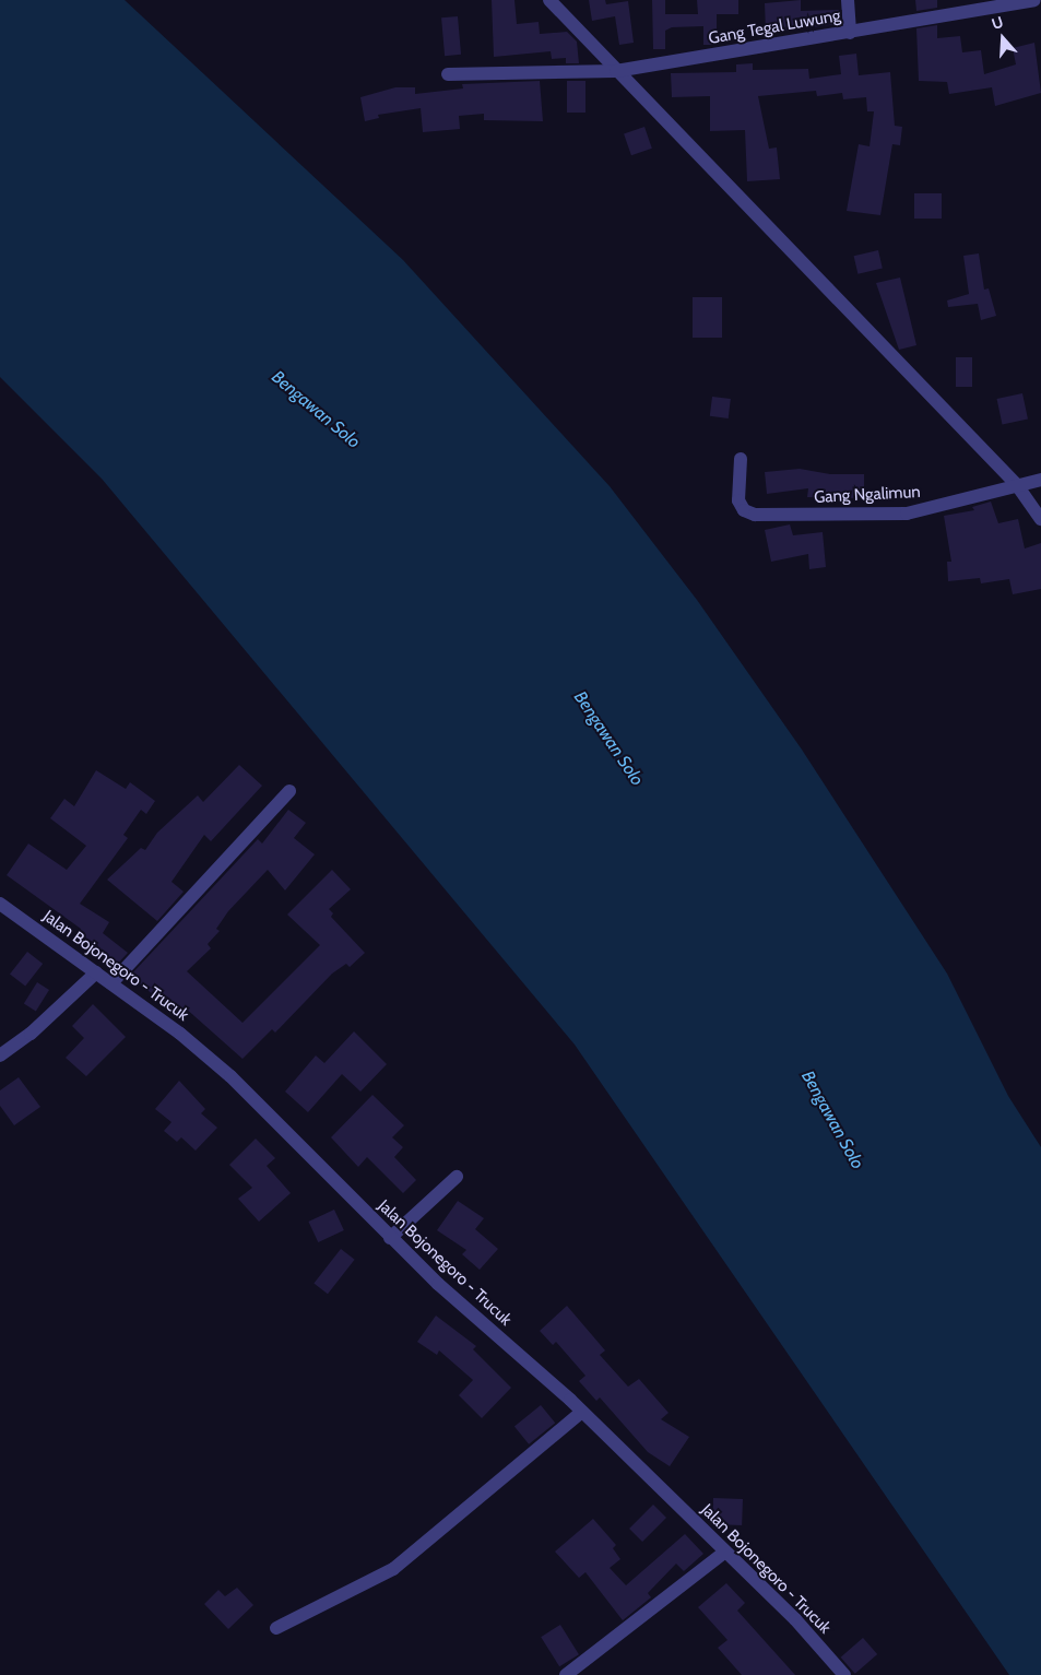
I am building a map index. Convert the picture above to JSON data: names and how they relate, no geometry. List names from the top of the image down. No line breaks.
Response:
{"streets":{"street":["Gang Tegal Luwung","Gang Ngalimun","Jalan Bojonegoro - Trucuk"]},"water":["Bengawan Solo"],"north":"top"}
